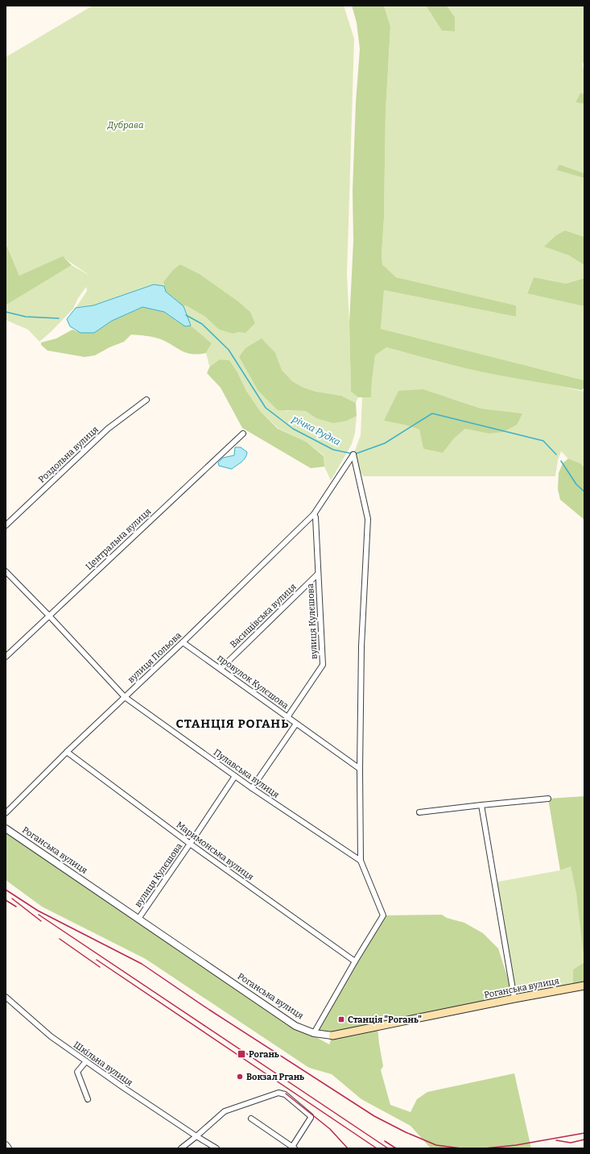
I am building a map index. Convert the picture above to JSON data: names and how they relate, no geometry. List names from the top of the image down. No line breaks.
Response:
{"streets":{"main road":["Роганська вулиця"],"street":["Роздольна вулиця","Центральна вулиця","Васищівська вулиця","вулиця Кулєшова","вулиця Польова","провулок Кулєшова","Пулавська вулиця","Маримонська вулиця","Шкільна вулиця"]},"crossings":[["Центральна вулиця","Пулавська вулиця"],["Васищівська вулиця","вулиця Кулєшова"],["Васищівська вулиця","провулок Кулєшова"],["вулиця Кулєшова","вулиця Польова"],["вулиця Кулєшова","провулок Кулєшова"],["вулиця Кулєшова","Пулавська вулиця"],["вулиця Кулєшова","Роганська вулиця"],["вулиця Кулєшова","Маримонська вулиця"],["вулиця Польова","провулок Кулєшова"],["вулиця Польова","Пулавська вулиця"],["вулиця Польова","Маримонська вулиця"]],"districts":["СТАНЦІЯ РОГАНЬ"],"water":["річка Рудка"],"parks":["Дубрава"],"places":{"transit":["Станція \"Рогань\"","Рогань"],"other":["Вокзал Ргань"]}}
